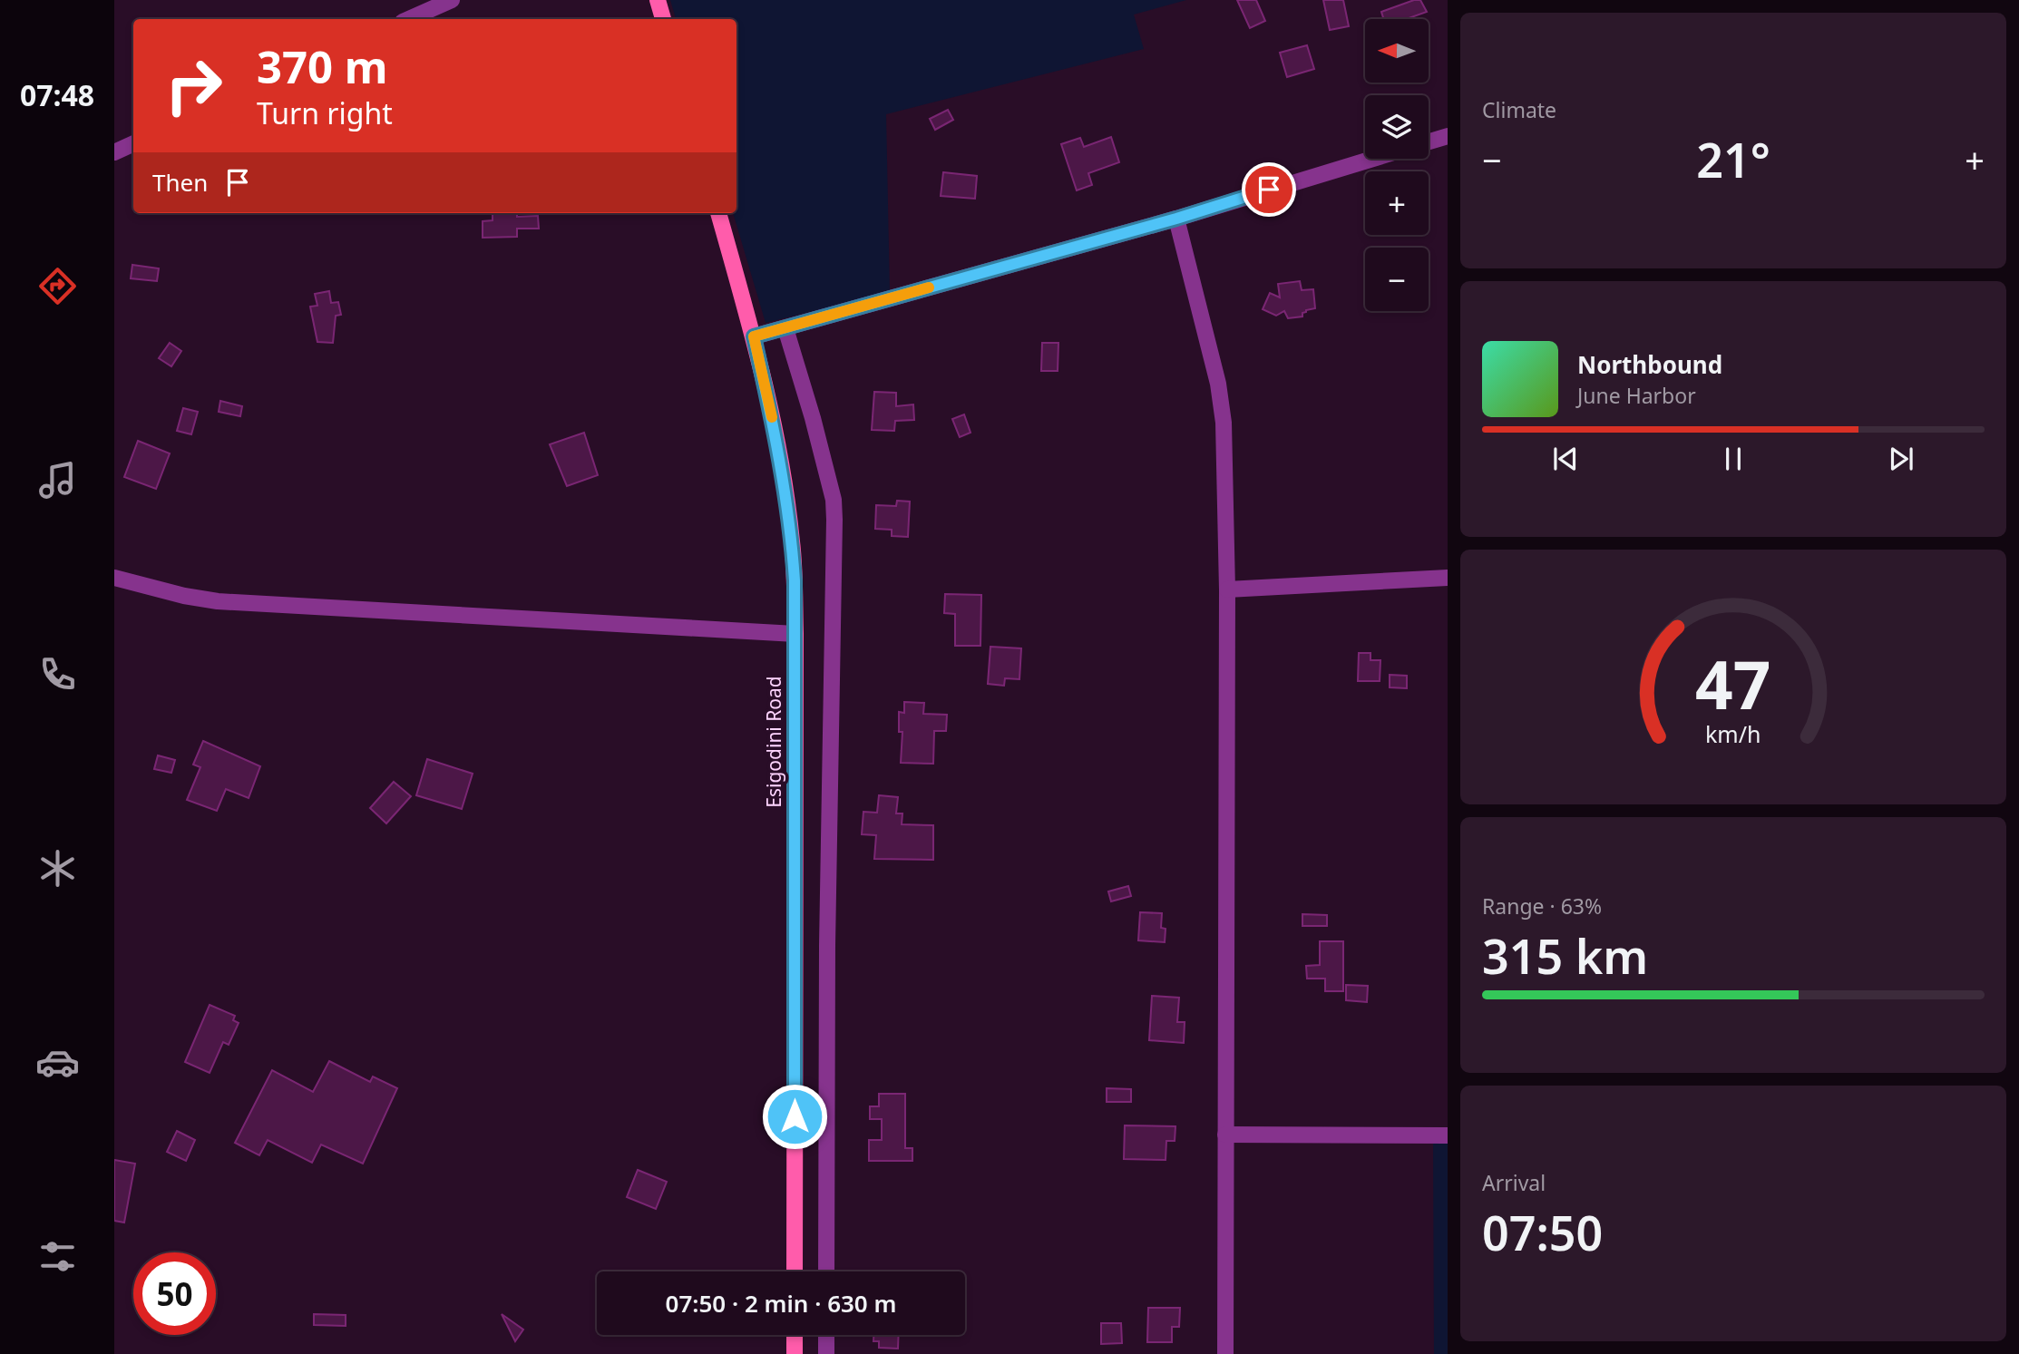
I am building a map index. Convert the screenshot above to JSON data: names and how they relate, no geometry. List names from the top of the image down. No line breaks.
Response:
{"streets":{"main road":["Esigodini Road"]},"north":"left","page":{"tabs":"07:48","tile":["Climate",["Range · 63%","315 km"],["Arrival","07:50"]],"map_buttons":["+","−"],"turn":["370 m","Turn right"],"heat":["−","21°","+"],"then":"Then","song":["Northbound","June Harbor"],"limit":"50","trip":"07:50 · 2 min · 630 m","gauge":["47","km/h"]}}
